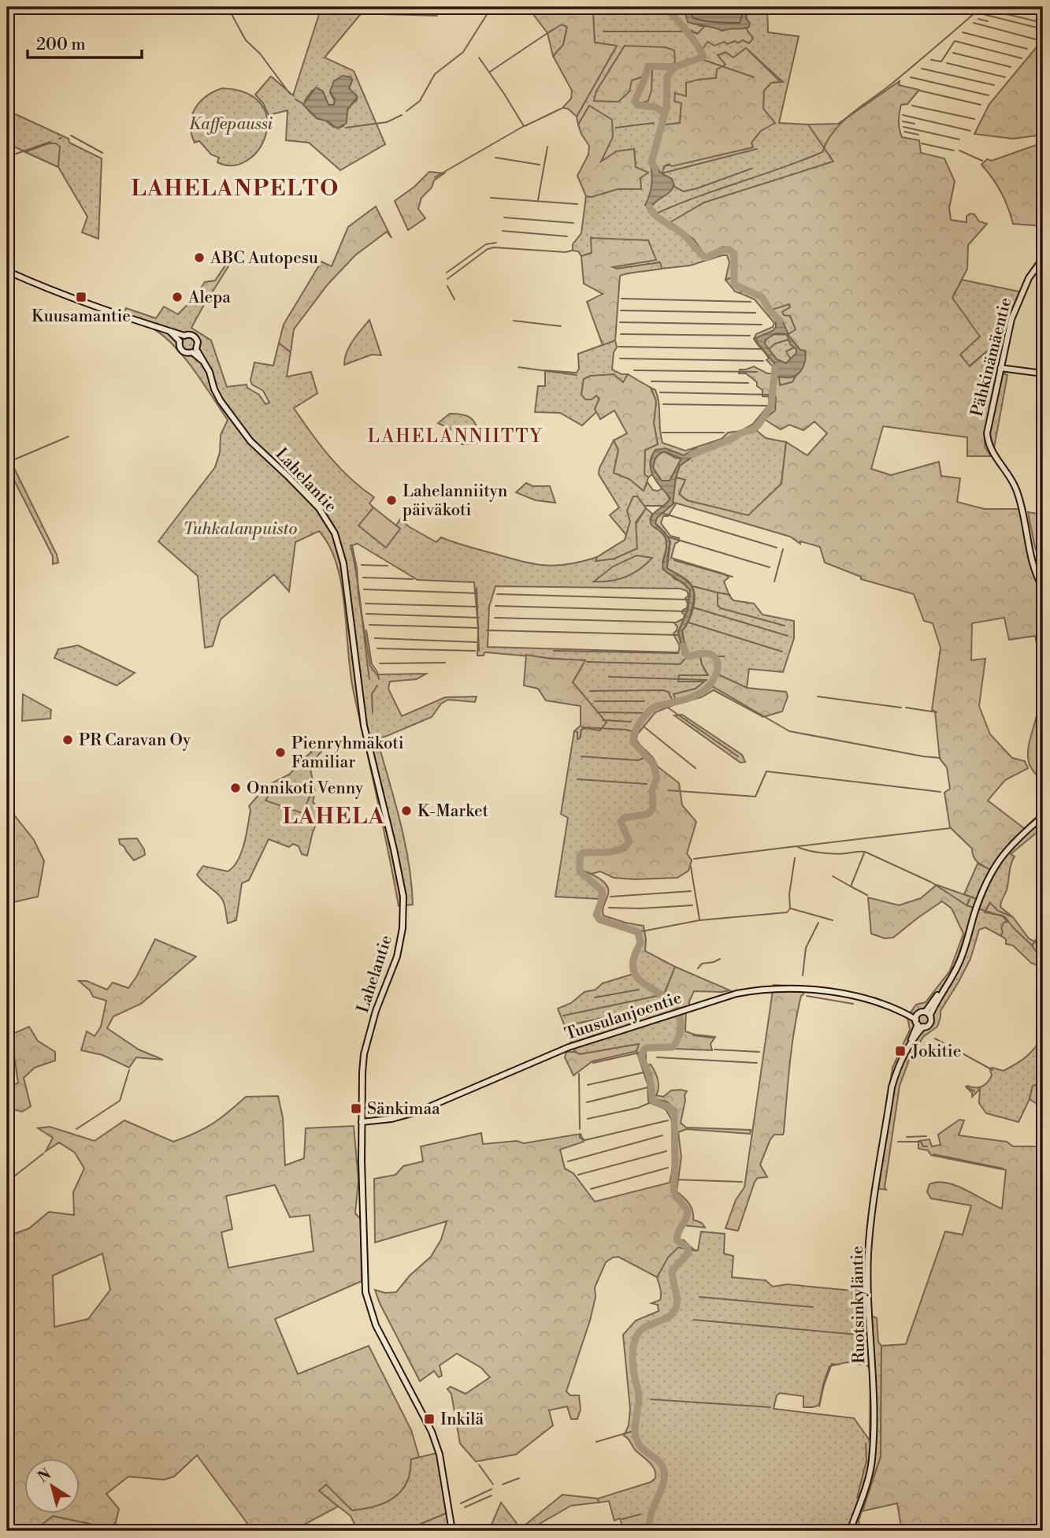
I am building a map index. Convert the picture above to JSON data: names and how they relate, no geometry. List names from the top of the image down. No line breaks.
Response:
{"streets":{"street":["Pähkinämäentie","Lahelantie","Tuusulanjoentie","Ruotsinkyläntie"]},"crossings":[["Lahelantie","Tuusulanjoentie"],["Tuusulanjoentie","Ruotsinkyläntie"]],"districts":["LAHELANPELTO","LAHELANNIITTY","LAHELA"],"parks":["Kaffepaussi","Tuhkalanpuisto"],"places":{"other":["ABC Autopesu","Alepa","Lahelanniityn päiväkoti","PR Caravan Oy","Pienryhmäkoti Familiar","Onnikoti Venny","K-Market"],"transit":["Kuusamantie","Jokitie","Sänkimaa","Inkilä"]},"scale_bar":"200 m","north":"top left"}
